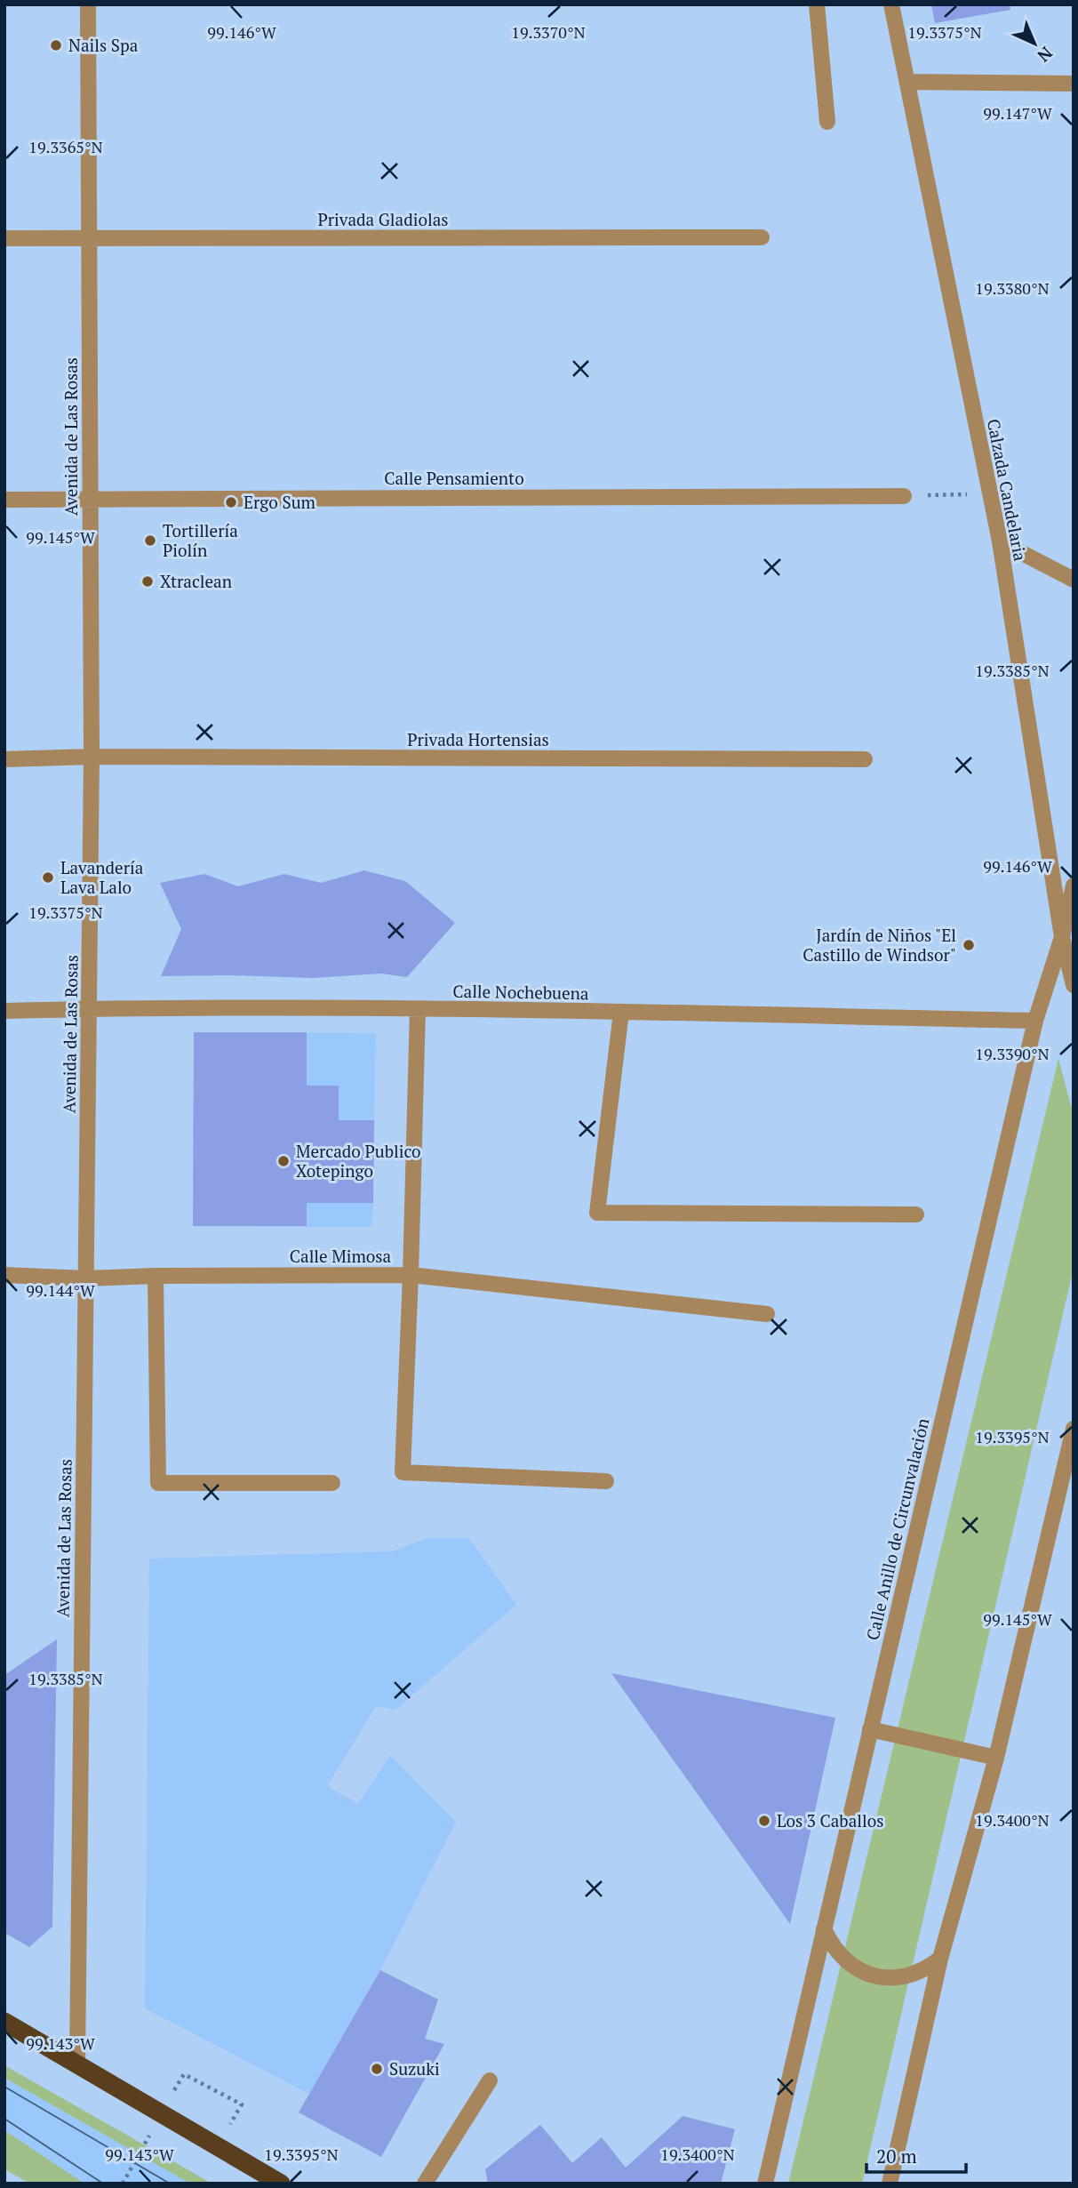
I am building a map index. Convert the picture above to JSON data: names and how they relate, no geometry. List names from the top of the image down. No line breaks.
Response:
{"streets":{"street":["Privada Gladiolas","Avenida de Las Rosas","Calle Pensamiento","Calzada Candelaria","Privada Hortensias","Calle Nochebuena","Calle Mimosa","Calle Anillo de Circunvalación"]},"crossings":[["Privada Gladiolas","Avenida de Las Rosas"],["Avenida de Las Rosas","Calle Pensamiento"],["Avenida de Las Rosas","Privada Hortensias"],["Avenida de Las Rosas","Calle Nochebuena"],["Avenida de Las Rosas","Calle Mimosa"],["Calzada Candelaria","Calle Anillo de Circunvalación"],["Calle Nochebuena","Calle Mimosa"],["Calle Nochebuena","Calle Anillo de Circunvalación"]],"places":["Nails Spa","Ergo Sum","Tortillería Piolín","Xtraclean","Lavandería Lava Lalo","Jardín de Niños \"El Castillo de Windsor\"","Mercado Publico Xotepingo","Los 3 Caballos","Suzuki"],"scale_bar":"20 m","north":"bottom right","coordinates":["19.3370°N","19.3375°N","99.146°W","99.147°W","19.3365°N","19.3380°N","99.145°W","19.3385°N","19.3390°N","99.144°W","19.3395°N","19.3400°N","99.143°W"]}
